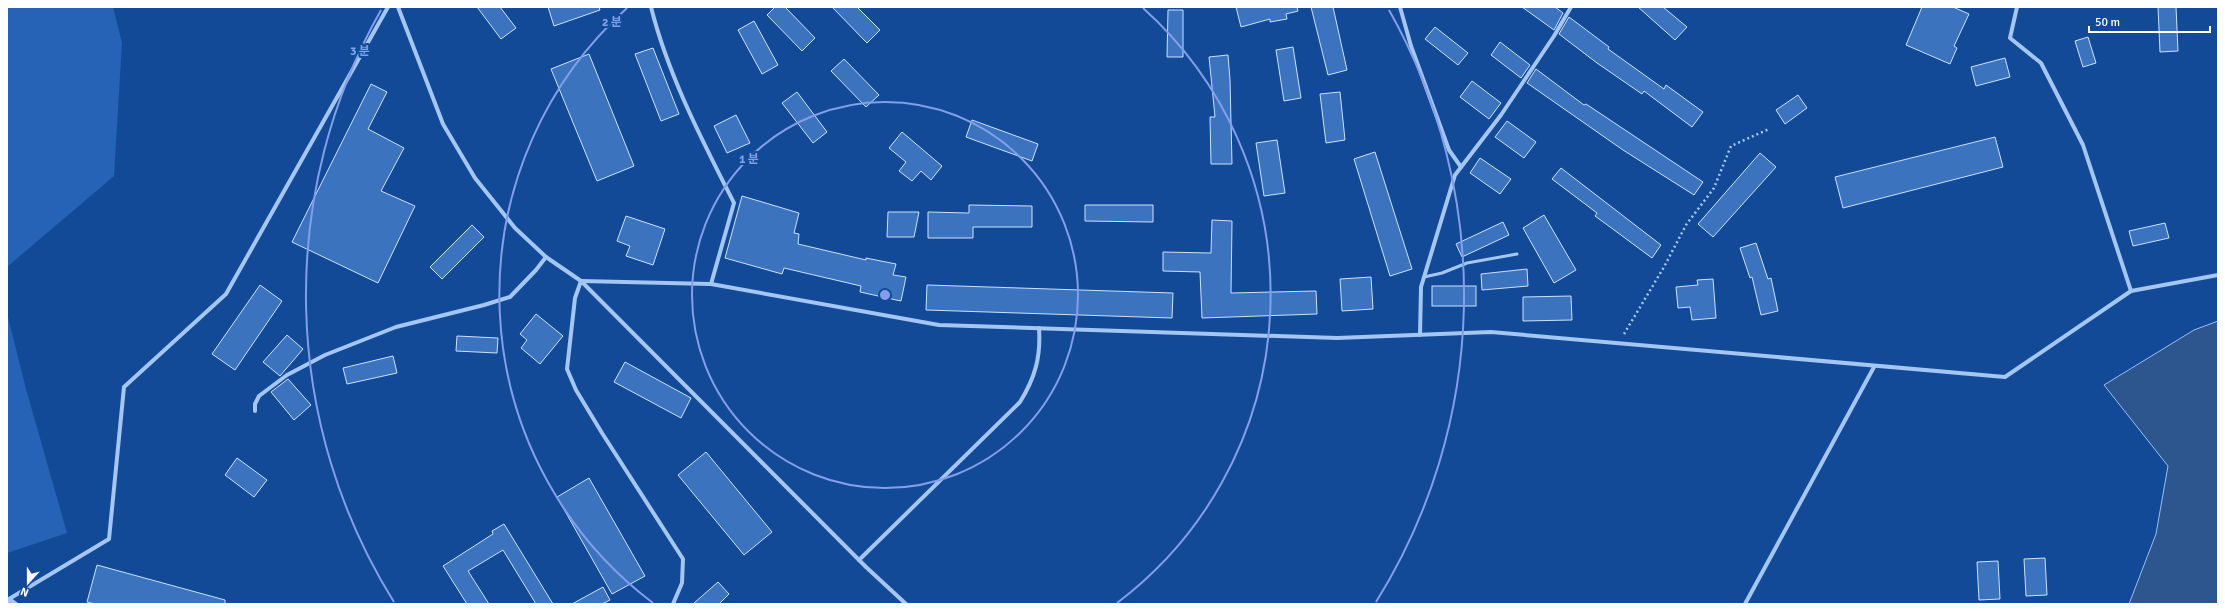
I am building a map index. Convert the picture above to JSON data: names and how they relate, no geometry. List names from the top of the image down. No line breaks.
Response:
{"scale_bar":"50 m","north":"bottom","rings":["2 분","3 분","1 분"]}
